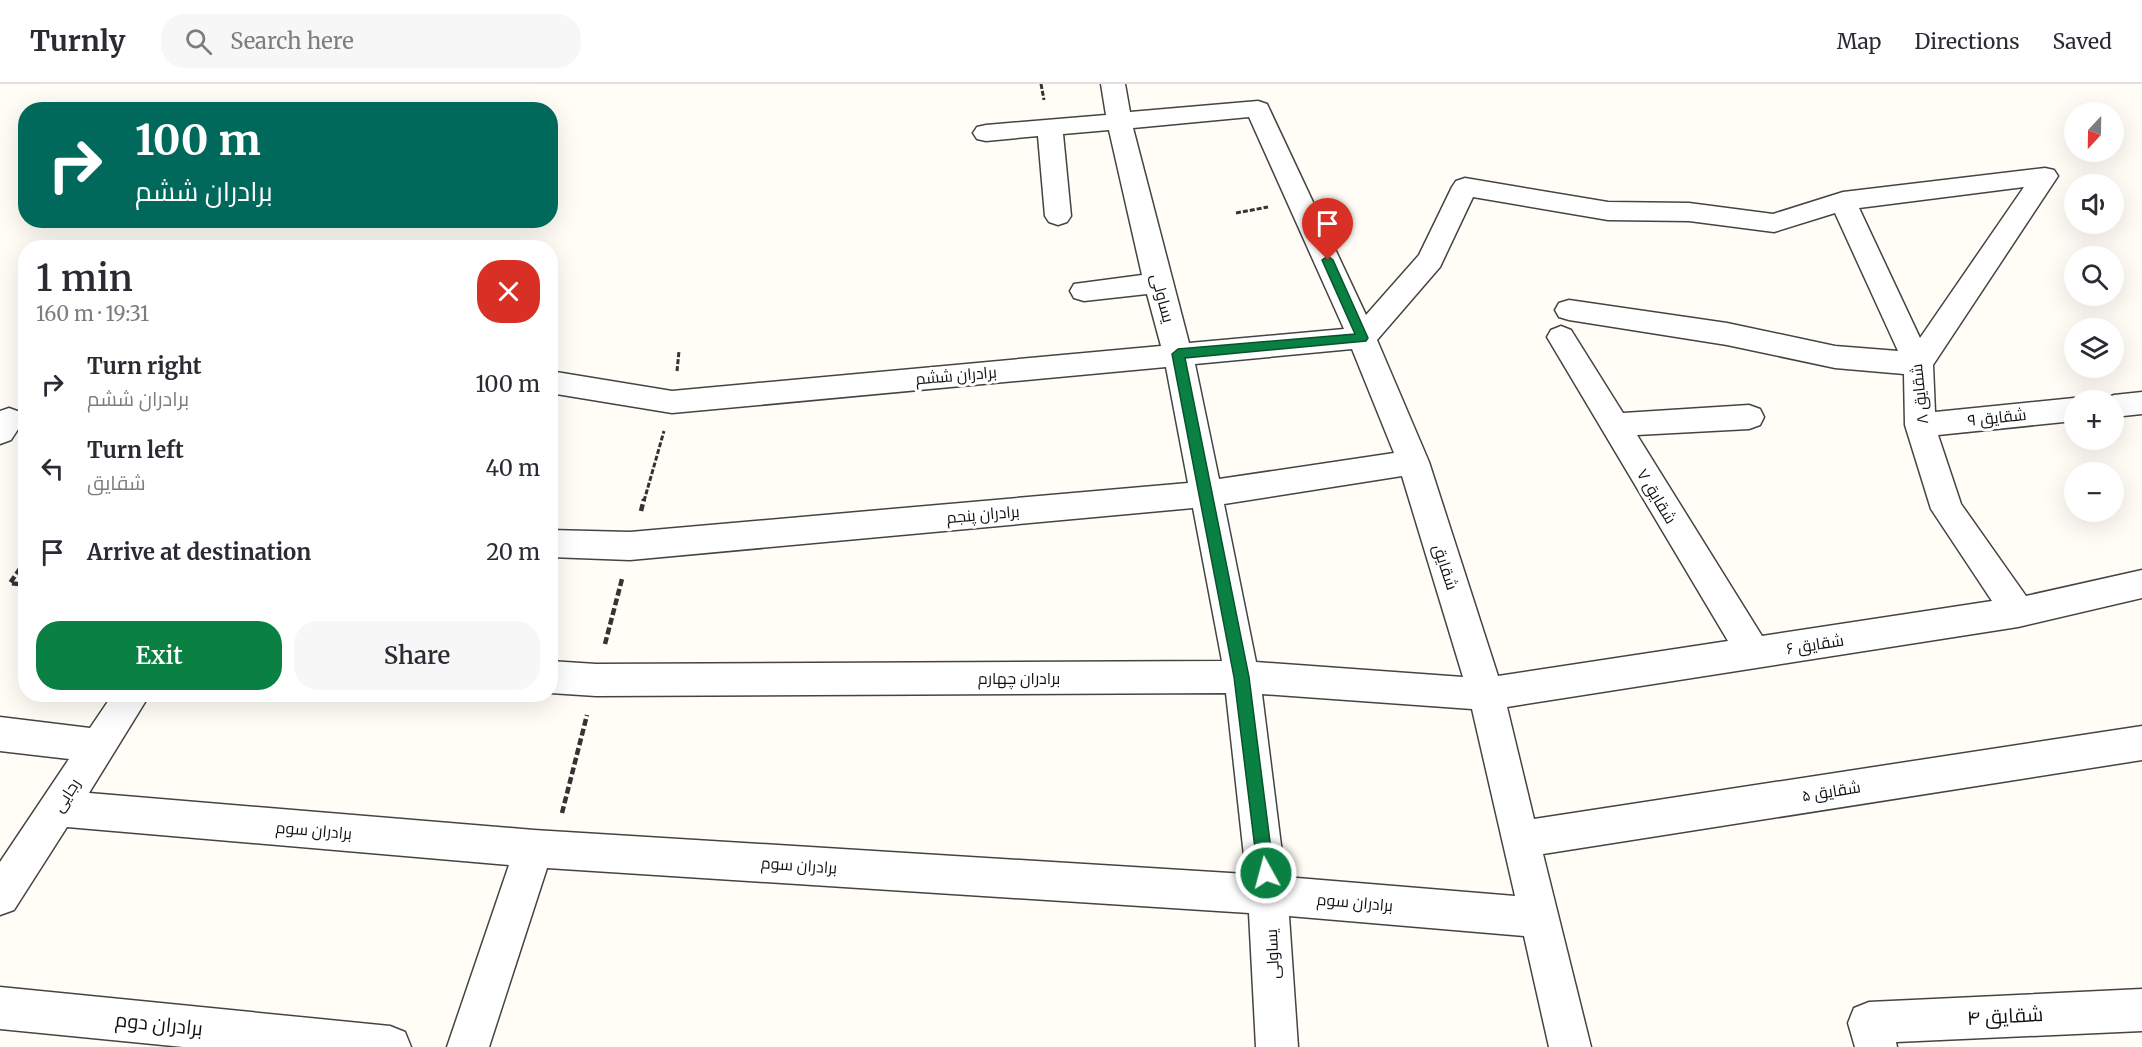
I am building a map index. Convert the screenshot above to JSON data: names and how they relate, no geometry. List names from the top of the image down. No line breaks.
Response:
{"streets":{"street":["یساولی","برادران ششم","شقایق ۸","شقایق ۹","شقایق ۷","برادران پنجم","شقایق","شقایق ۶","برادران چهارم","شقایق ۵","رجایی","برادران سوم","شقایق ۴","برادران دوم"]},"crossings":[["یساولی","برادران ششم"],["یساولی","برادران پنجم"],["یساولی","شقایق"],["یساولی","برادران چهارم"],["یساولی","برادران سوم"],["برادران ششم","شقایق"],["شقایق ۸","شقایق ۹"],["شقایق ۸","شقایق ۷"],["شقایق ۸","شقایق ۶"],["شقایق ۷","شقایق ۶"],["برادران پنجم","شقایق"],["شقایق","شقایق ۶"],["شقایق","برادران چهارم"],["شقایق","شقایق ۵"],["شقایق","برادران سوم"],["شقایق ۶","برادران چهارم"],["رجایی","برادران سوم"]],"north":"bottom","page":{"header":"Turnly","search":"Search here","nav":["Map","Directions","Saved"],"map_buttons":["+","−"],"turn":["100 m","برادران ششم"],"heading":["1 min","160 m · 19:31"],"list":[{"name":"Turn right","note":"برادران ششم","value":"100 m"},{"name":"Turn left","note":"شقایق","value":"40 m"},{"name":"Arrive at destination","value":"20 m"}],"buttons":["Exit","Share"]}}
